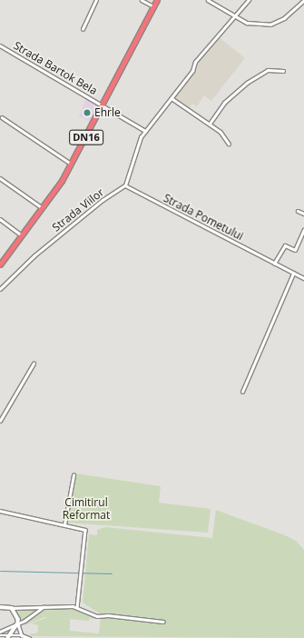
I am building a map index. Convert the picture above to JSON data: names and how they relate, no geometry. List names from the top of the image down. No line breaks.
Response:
{"streets":{"highway":["DN16"],"street":["Strada Bartok Bela","Strada Viilor","Strada Pometului"]},"crossings":[["Strada Bartok Bela","DN16"],["Strada Viilor","Strada Pometului"]],"parks":["Cimitirul Reformat"],"places":["Ehrle"]}
